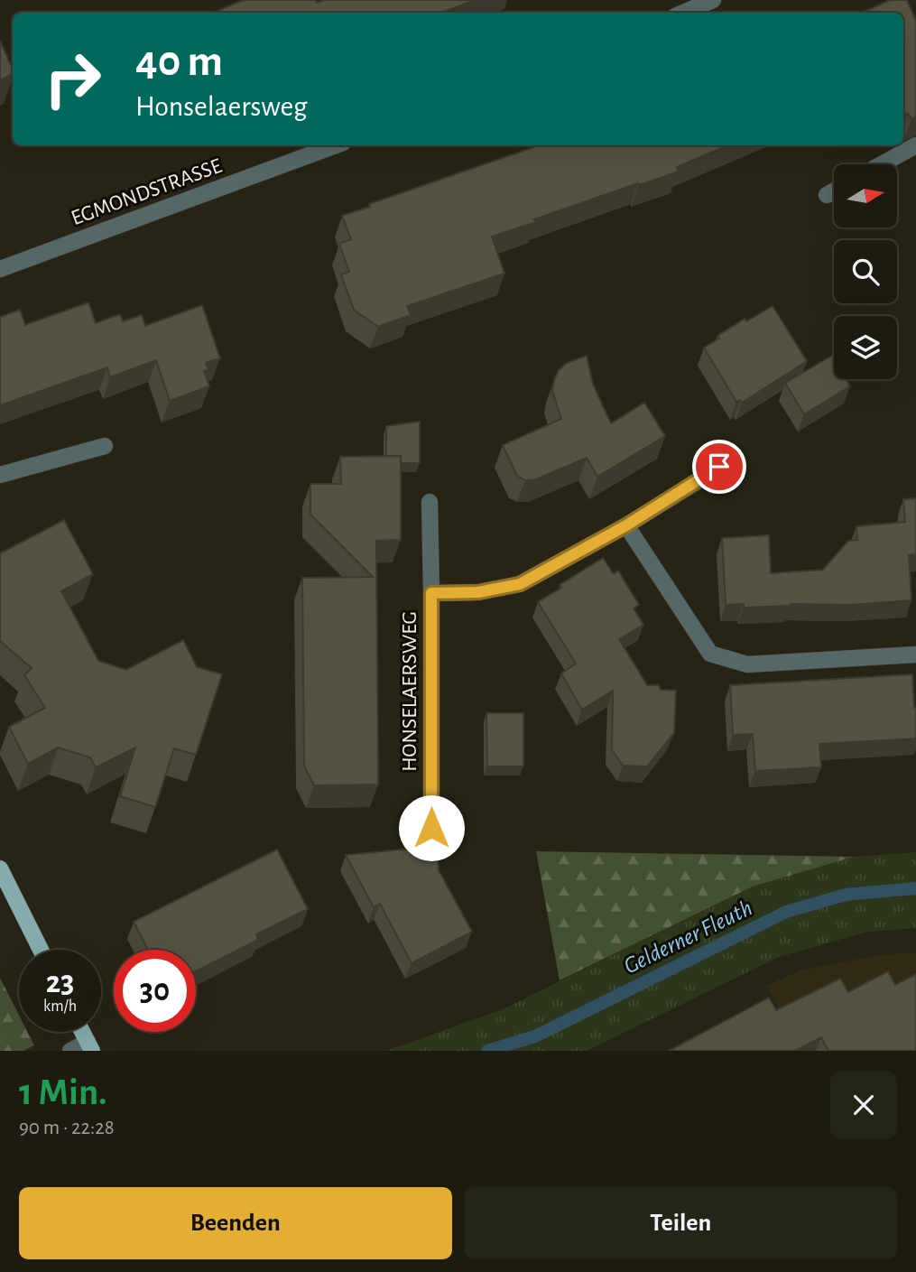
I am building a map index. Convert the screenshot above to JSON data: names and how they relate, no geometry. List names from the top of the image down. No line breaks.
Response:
{"streets":{"street":["EGMONDSTRASSE","HONSELAERSWEG"]},"water":["Gelderner Fleuth"],"north":"right","page":{"turn":["40 m","Honselaersweg"],"speed":"23 km/h","limit":"30","heading":["1 Min.","90 m · 22:28"],"buttons":["Beenden","Teilen"]}}
